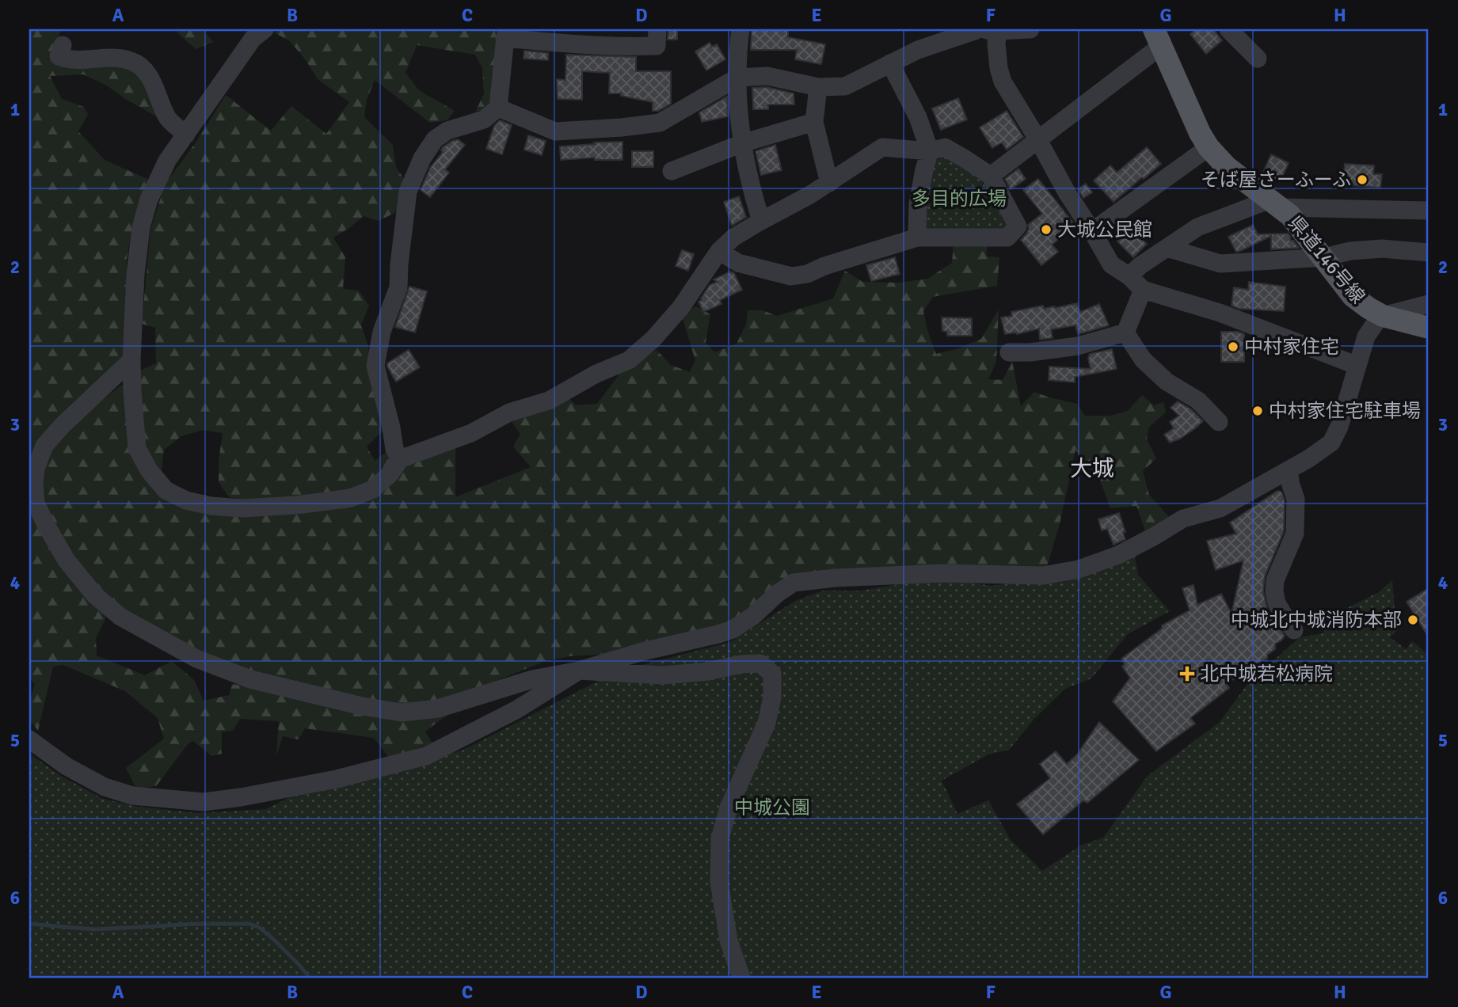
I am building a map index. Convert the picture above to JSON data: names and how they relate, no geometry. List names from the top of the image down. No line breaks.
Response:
{"streets":{"main road":["県道146号線"]},"districts":["大城"],"parks":["多目的広場","中城公園"],"places":{"other":["そば屋さーふーふ","大城公民館","中村家住宅","中村家住宅駐車場","中城北中城消防本部"],"health":["北中城若松病院"]},"grid":{"columns":["A","B","C","D","E","F","G","H"],"rows":["1","2","3","4","5","6"]}}
